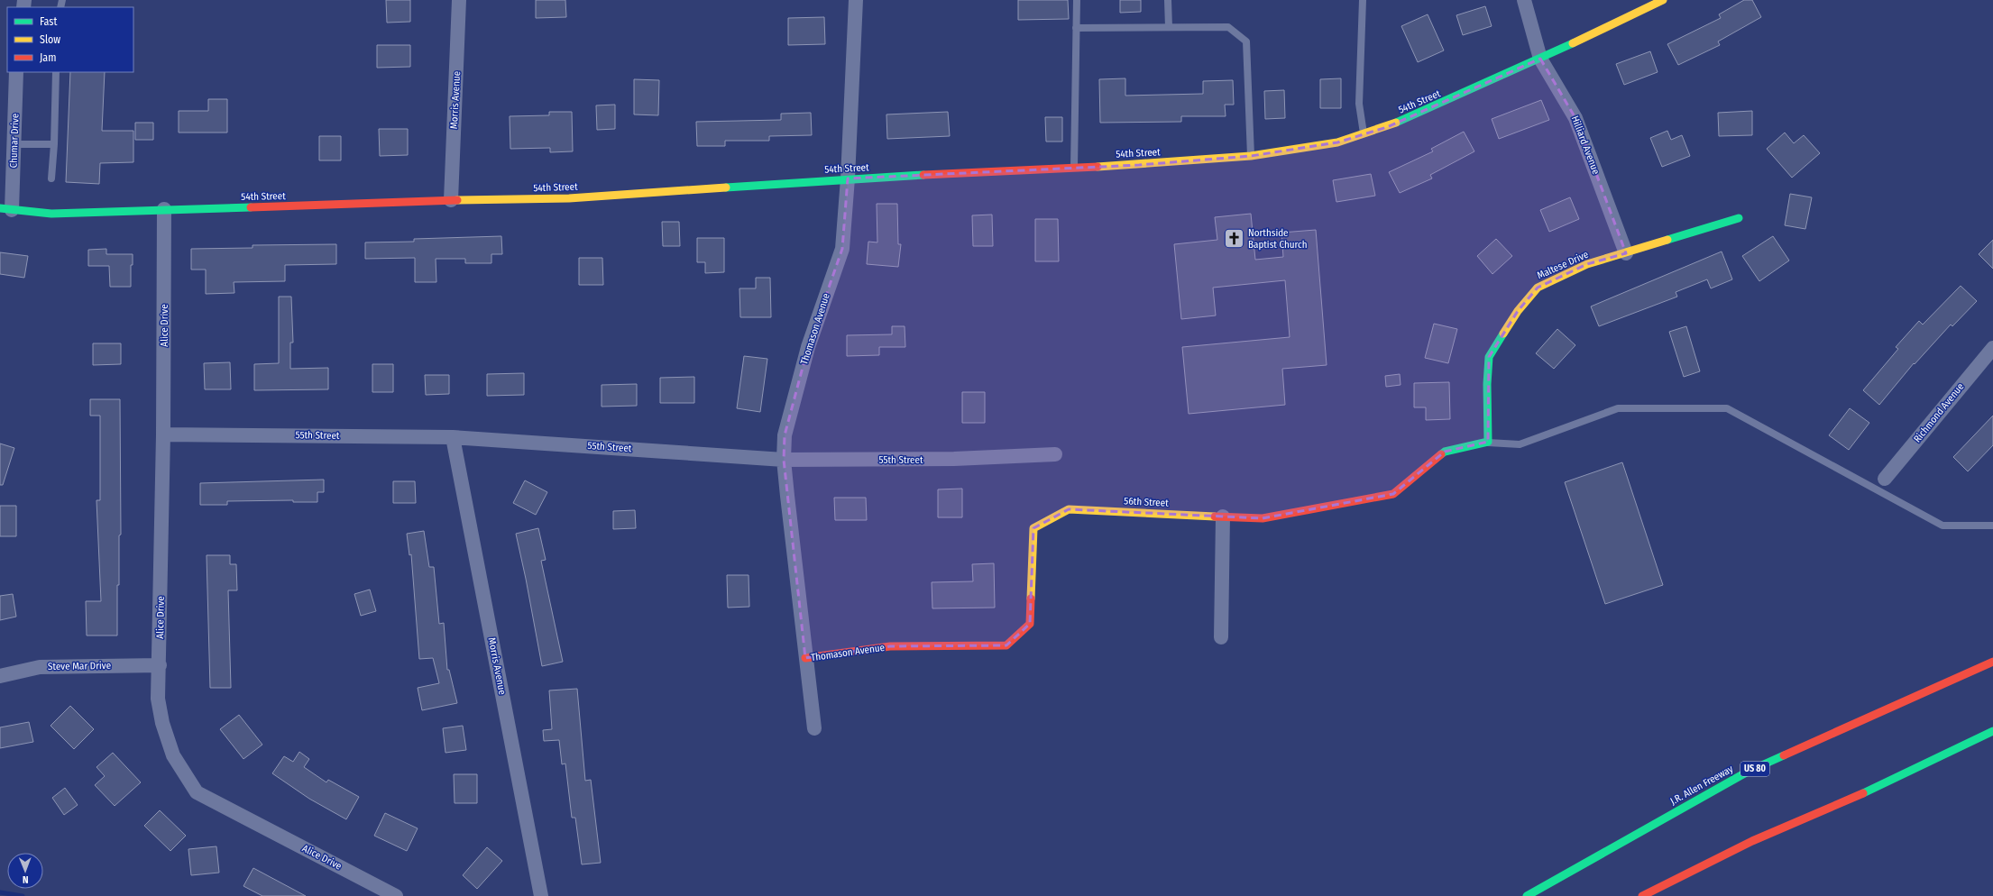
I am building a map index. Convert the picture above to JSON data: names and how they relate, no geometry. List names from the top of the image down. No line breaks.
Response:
{"streets":{"main road":["54th Street","Maltese Drive","Thomason Avenue","56th Street","US 80","J.R. Allen Freeway"],"street":["Morris Avenue","Chumar Drive","Hilliard Avenue","Alice Drive","Richmond Avenue","55th Street","Steve Mar Drive"]},"crossings":[["Morris Avenue","54th Street"],["Morris Avenue","55th Street"],["54th Street","Chumar Drive"],["54th Street","Hilliard Avenue"],["54th Street","Alice Drive"],["54th Street","Thomason Avenue"],["Hilliard Avenue","Maltese Drive"],["Maltese Drive","56th Street"],["Alice Drive","55th Street"],["Alice Drive","Steve Mar Drive"],["Thomason Avenue","55th Street"],["Thomason Avenue","56th Street"]],"places":{"church":["Northside Baptist Church"]},"legend":["Fast","Slow","Jam"],"north":"bottom"}
